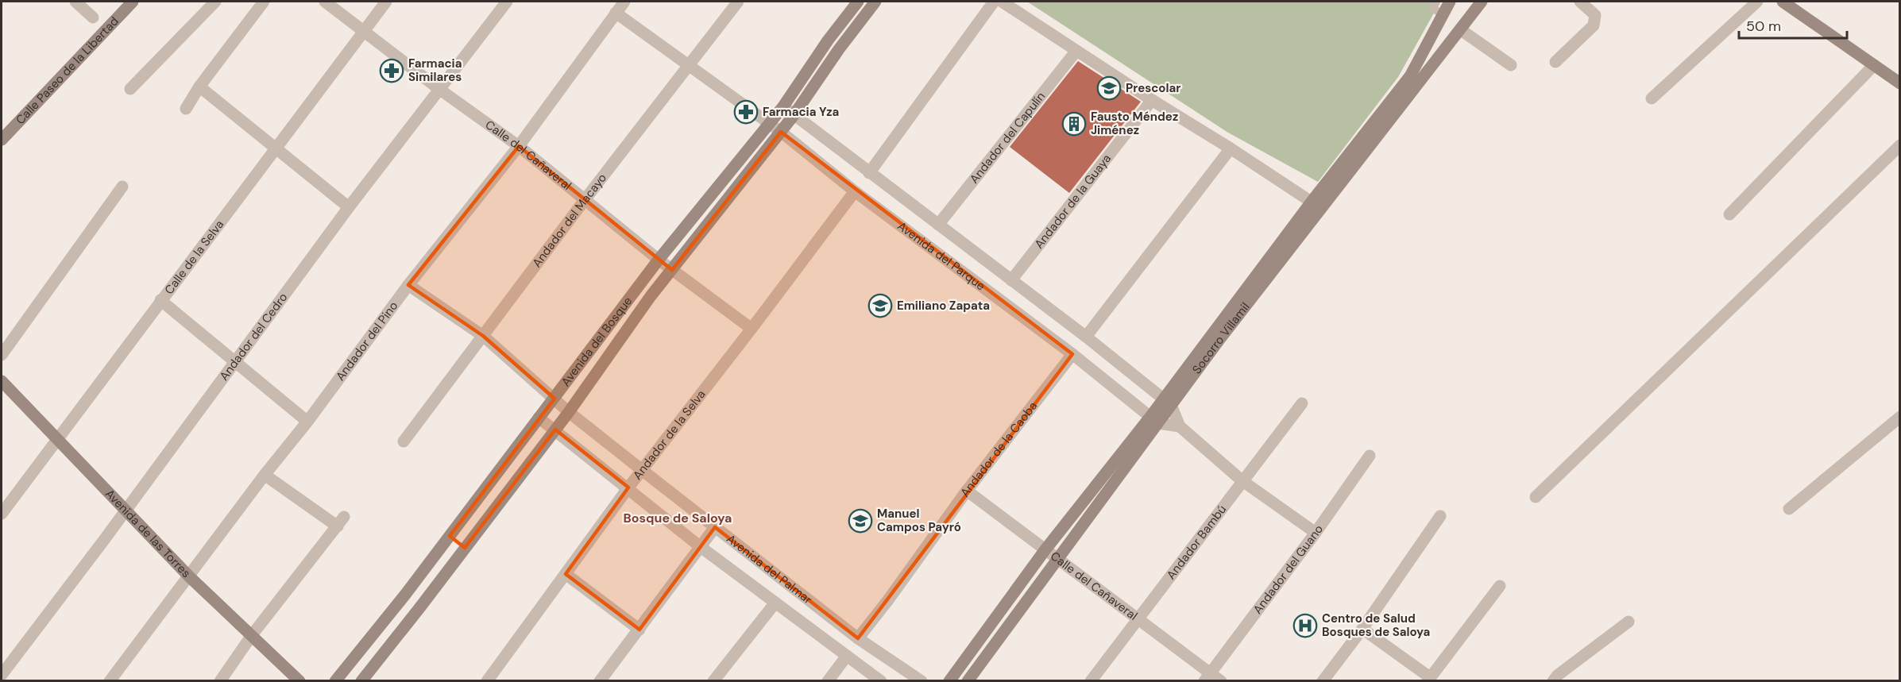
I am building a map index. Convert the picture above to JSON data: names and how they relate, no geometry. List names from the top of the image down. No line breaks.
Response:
{"streets":{"street":["Calle Paseo de la Libertad","Andador del Capulín","Calle del Cañaveral","Andador de la Guaya","Andador del Macayo","Avenida del Parque","Calle de la Selva","Andador del Cedro","Socorro Villamil","Andador del Pino","Avenida del Bosque","Andador de la Selva","Andador de la Caoba","Avenida de las Torres","Andador Bambú","Avenida del Palmar","Andador del Guano"]},"crossings":[["Andador del Capulín","Avenida del Parque"],["Calle del Cañaveral","Andador del Macayo"],["Calle del Cañaveral","Calle de la Selva"],["Calle del Cañaveral","Andador del Cedro"],["Calle del Cañaveral","Socorro Villamil"],["Calle del Cañaveral","Andador del Pino"],["Calle del Cañaveral","Avenida del Bosque"],["Calle del Cañaveral","Andador de la Selva"],["Calle del Cañaveral","Andador de la Caoba"],["Calle del Cañaveral","Andador Bambú"],["Calle del Cañaveral","Andador del Guano"],["Andador de la Guaya","Avenida del Parque"],["Andador del Macayo","Avenida del Parque"],["Andador del Macayo","Avenida del Palmar"],["Avenida del Parque","Socorro Villamil"],["Avenida del Parque","Andador del Pino"],["Avenida del Parque","Avenida del Bosque"],["Avenida del Parque","Andador de la Selva"],["Avenida del Parque","Andador de la Caoba"],["Calle de la Selva","Avenida de las Torres"],["Andador del Cedro","Avenida de las Torres"],["Andador del Pino","Avenida de las Torres"],["Andador del Pino","Avenida del Palmar"],["Avenida del Bosque","Avenida del Palmar"],["Andador de la Selva","Avenida del Palmar"],["Andador de la Caoba","Avenida del Palmar"]],"districts":["Bosque de Saloya"],"places":{"pharmacy":["Farmacia Similares","Farmacia Yza"],"school or university":["Prescolar","Emiliano Zapata","Manuel Campos Payró"],"building":["Fausto Méndez Jiménez"],"hospital":["Centro de Salud Bosques de Saloya"]},"scale_bar":"50 m"}
